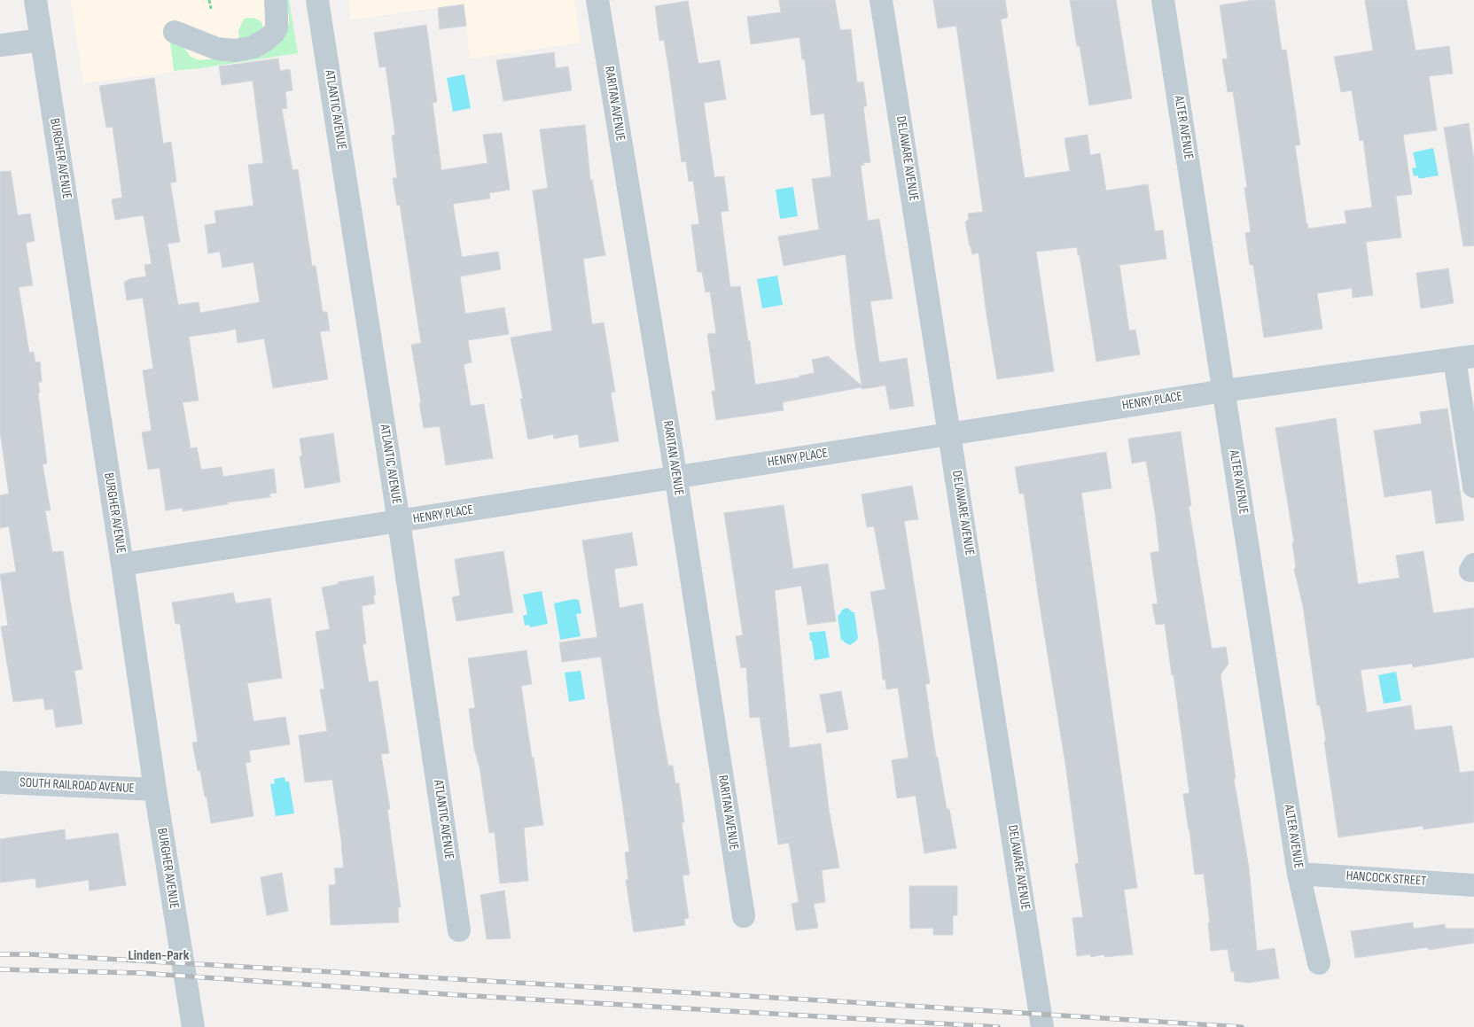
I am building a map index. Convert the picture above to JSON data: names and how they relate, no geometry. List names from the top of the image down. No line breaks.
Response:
{"streets":{"street":["RARITAN AVENUE","ATLANTIC AVENUE","ALTER AVENUE","BURGHER AVENUE","DELAWARE AVENUE","HENRY PLACE","SOUTH RAILROAD AVENUE","HANCOCK STREET"]},"crossings":[["RARITAN AVENUE","HENRY PLACE"],["ATLANTIC AVENUE","HENRY PLACE"],["ALTER AVENUE","HENRY PLACE"],["ALTER AVENUE","HANCOCK STREET"],["BURGHER AVENUE","HENRY PLACE"],["BURGHER AVENUE","SOUTH RAILROAD AVENUE"],["DELAWARE AVENUE","HENRY PLACE"]],"districts":["Linden-Park"]}
